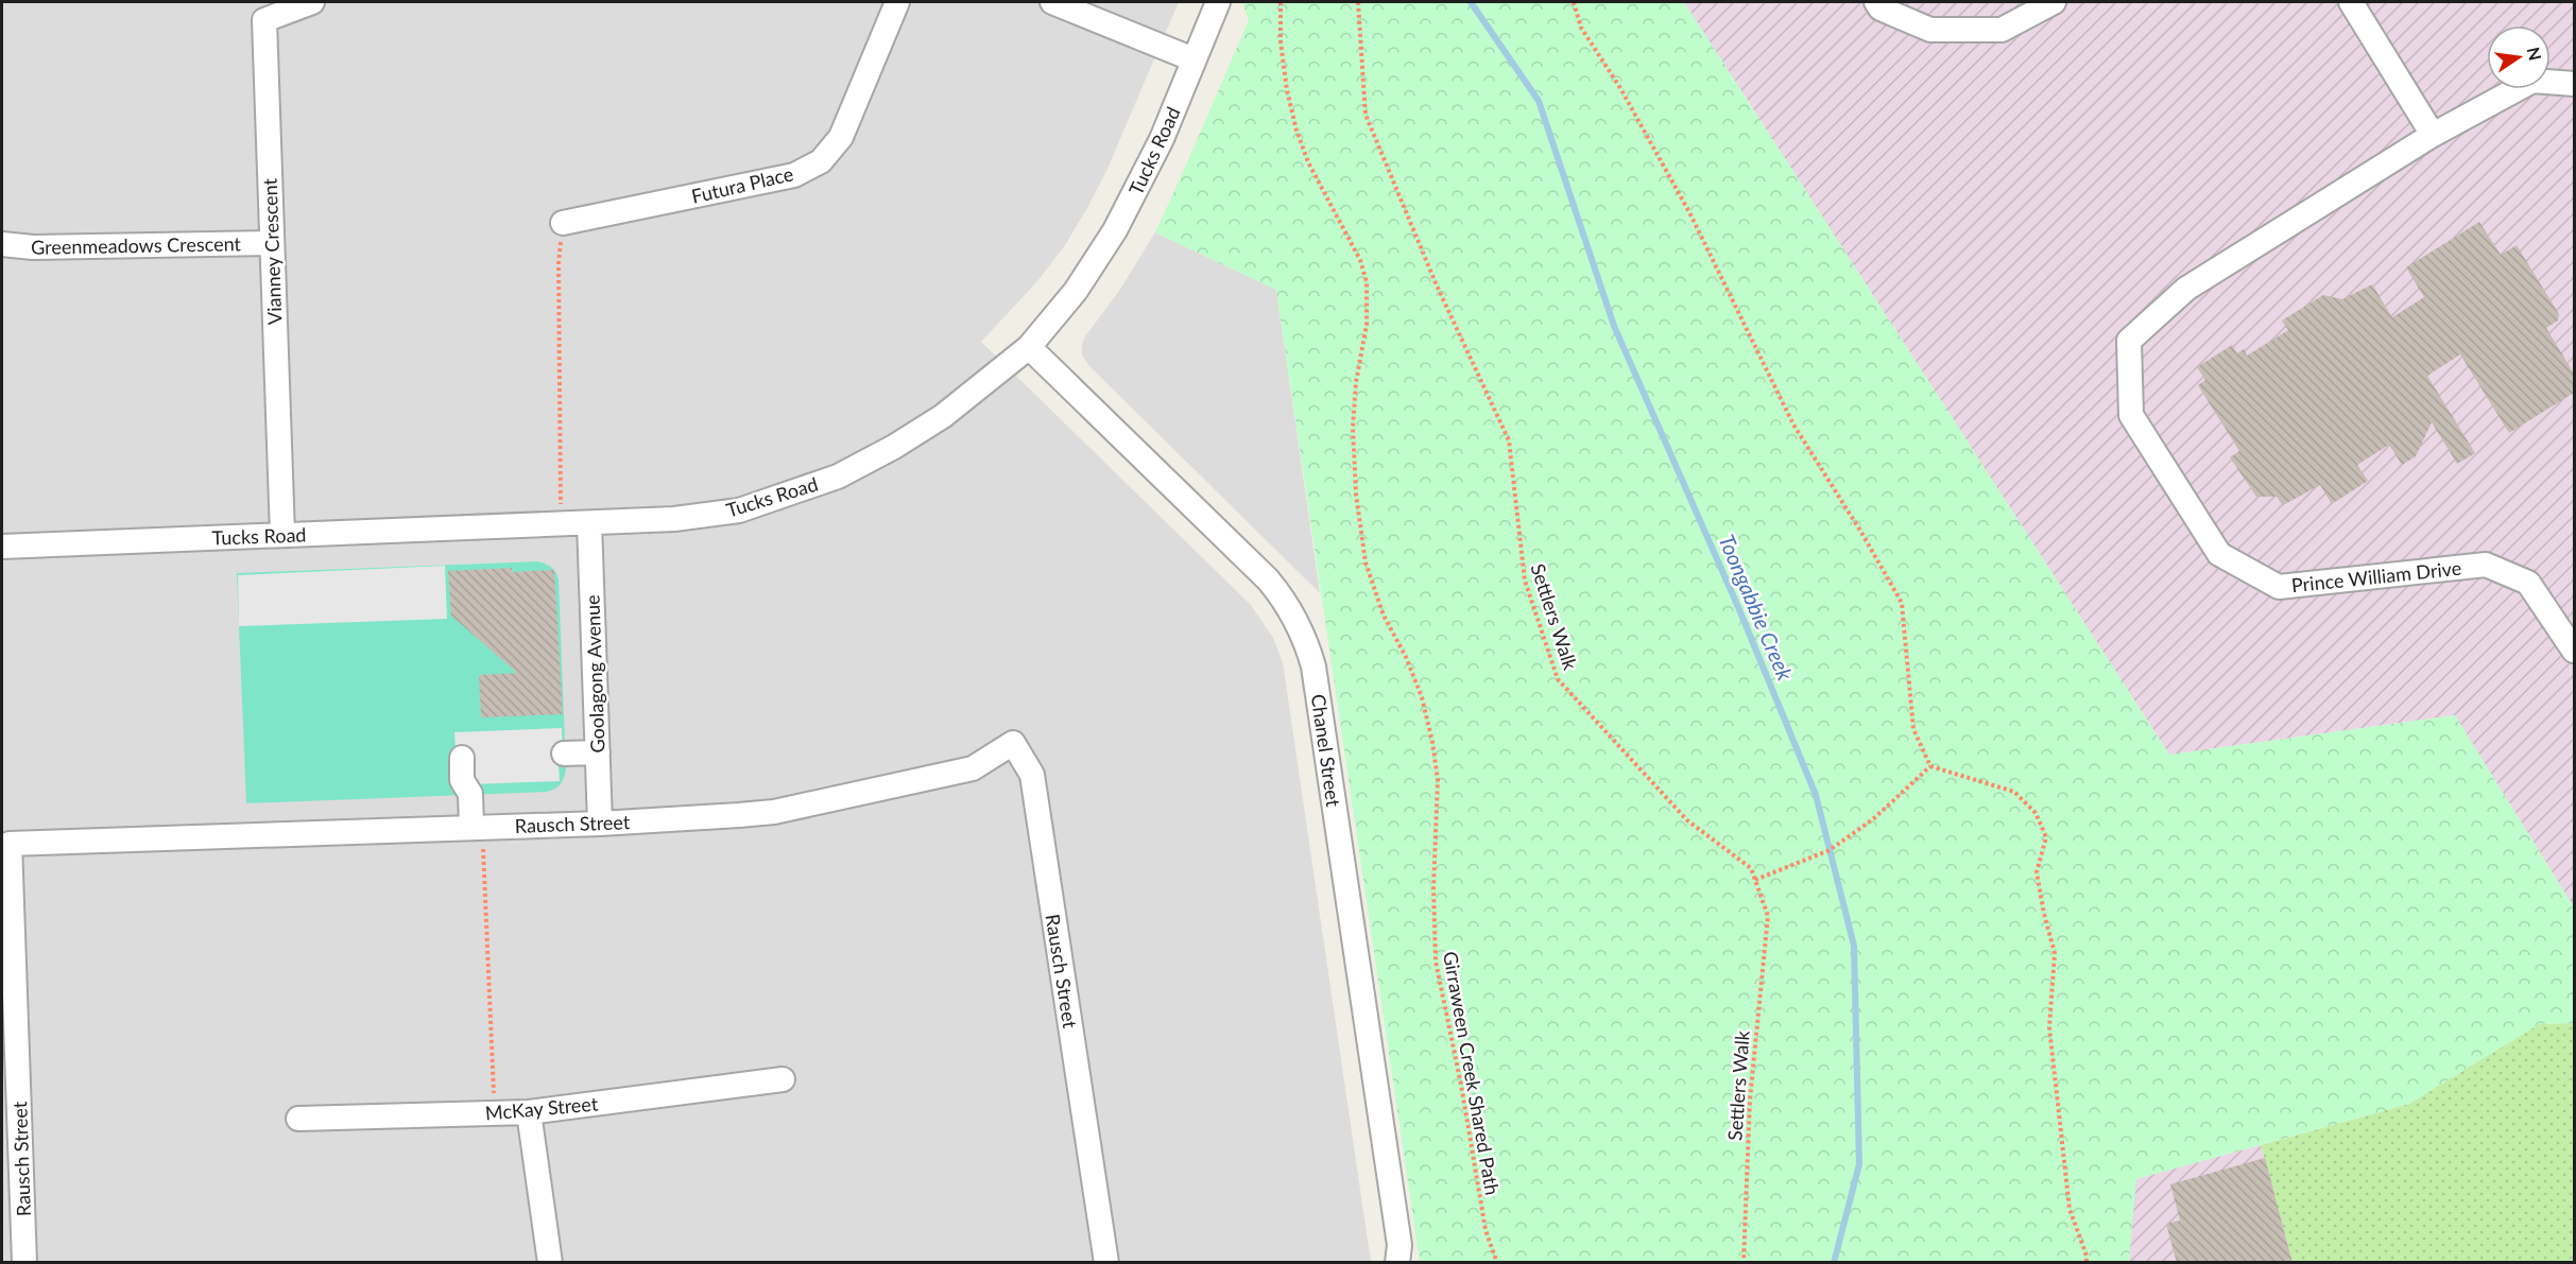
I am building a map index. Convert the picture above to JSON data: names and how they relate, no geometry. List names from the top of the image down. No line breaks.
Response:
{"streets":{"street":["Tucks Road","Futura Place","Greenmeadows Crescent","Vianney Crescent","Prince William Drive","Goolagong Avenue","Chanel Street","Rausch Street","McKay Street"],"path":["Settlers Walk","Girraween Creek Shared Path"]},"crossings":[["Tucks Road","Vianney Crescent"],["Tucks Road","Goolagong Avenue"],["Tucks Road","Chanel Street"],["Greenmeadows Crescent","Vianney Crescent"],["Goolagong Avenue","Rausch Street"]],"water":["Toongabbie Creek"],"north":"right"}
